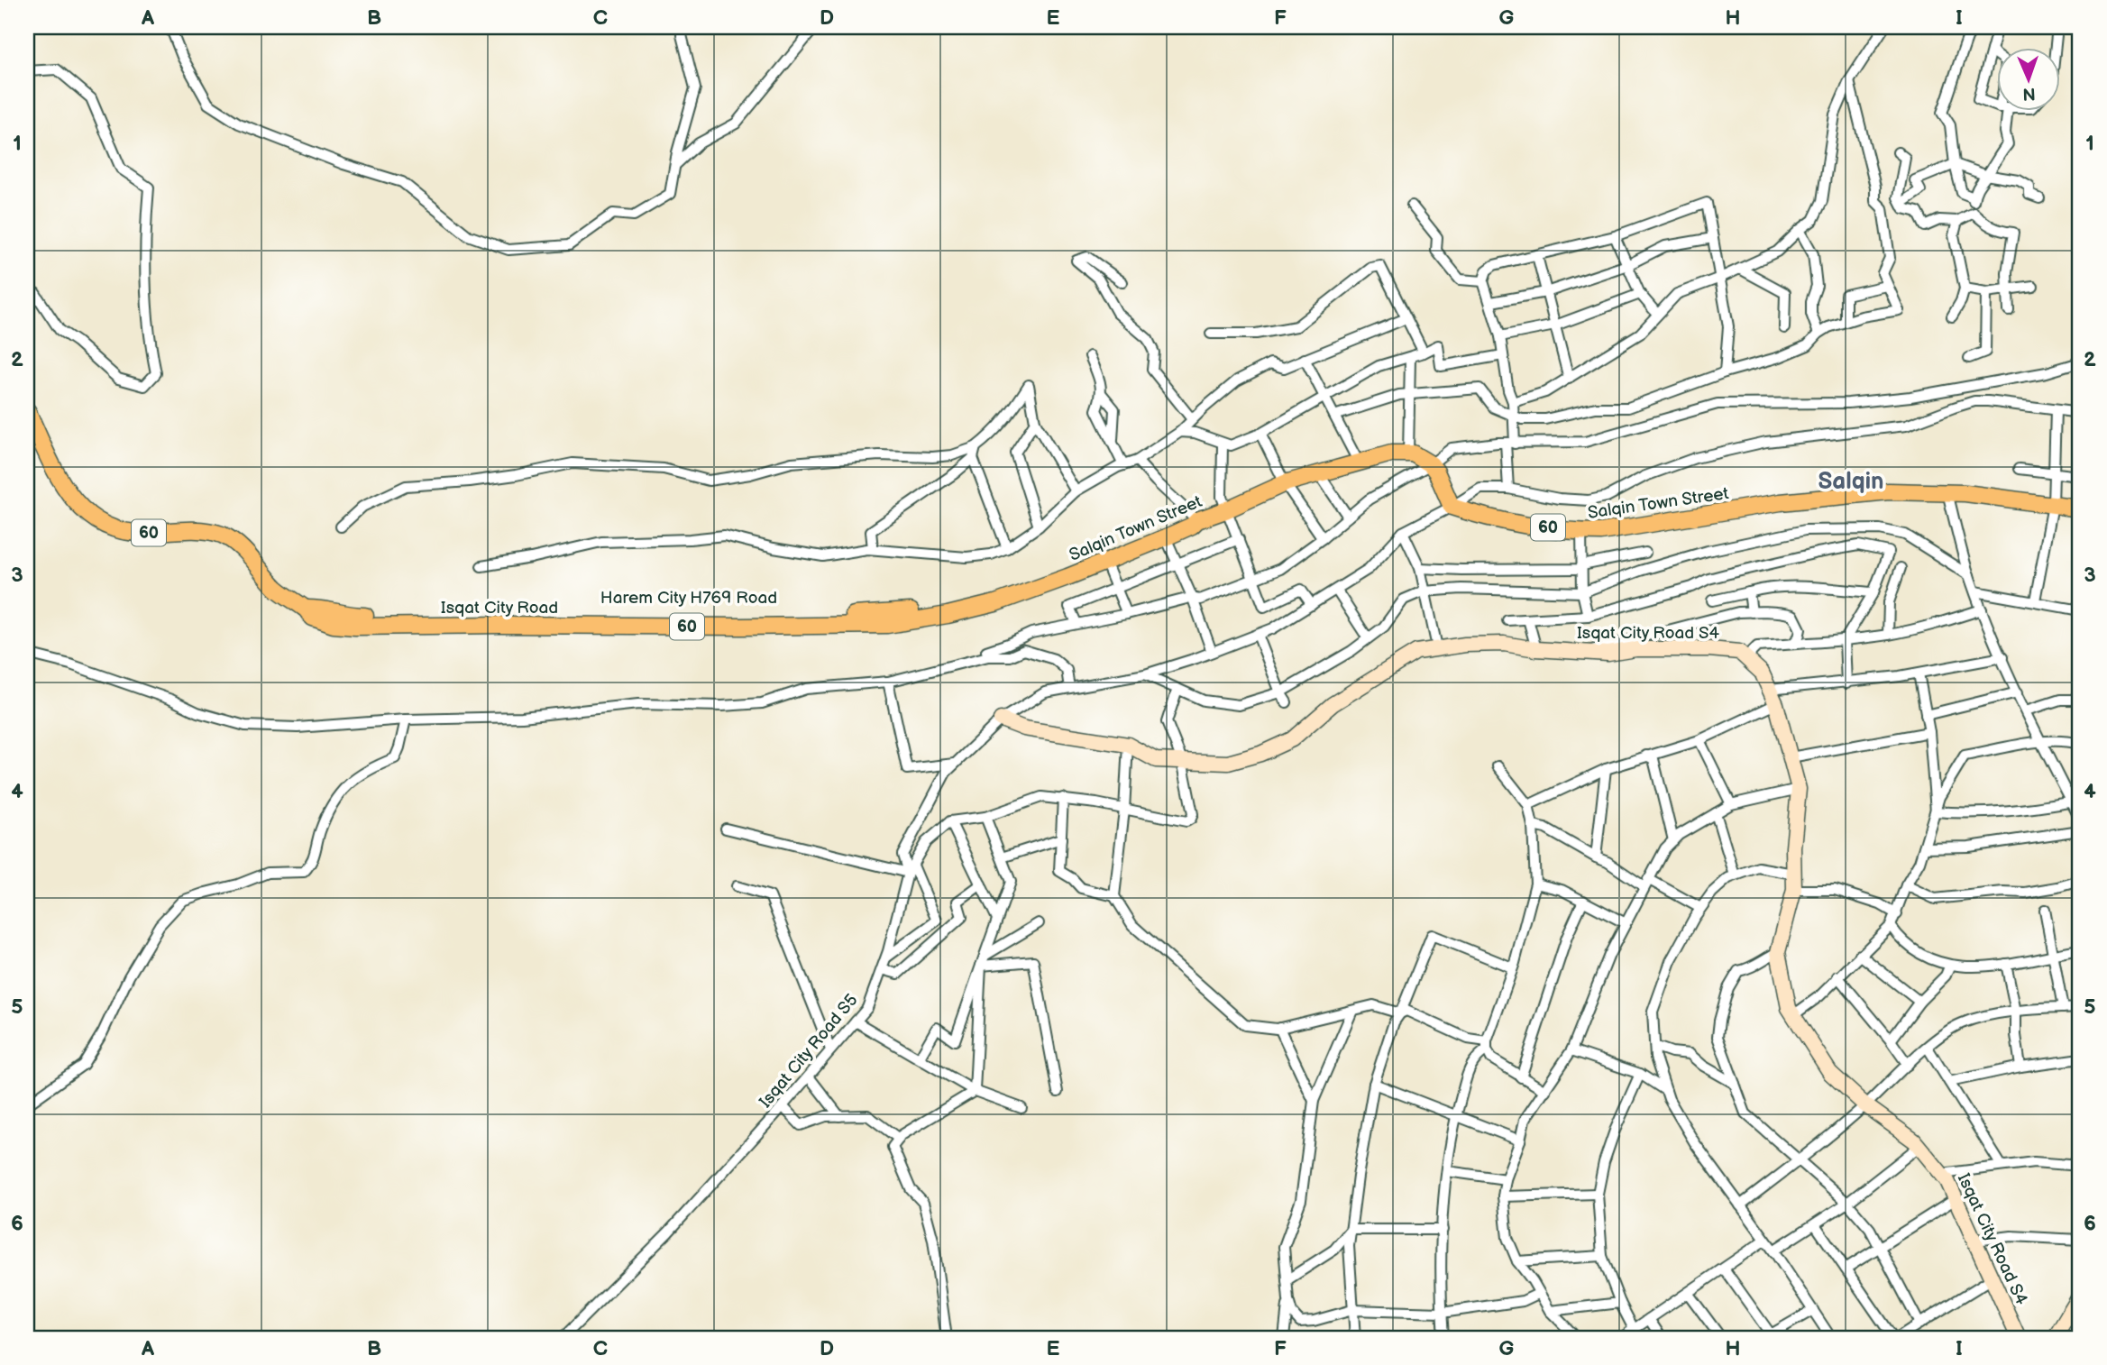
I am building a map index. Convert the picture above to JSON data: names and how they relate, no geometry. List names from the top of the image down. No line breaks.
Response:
{"streets":{"main road":["Salqin Town Street","60","Harem City H769 Road"],"street":["Isqat City Road S4","Isqat City Road S5"]},"crossings":[["Salqin Town Street","Harem City H769 Road"],["Salqin Town Street","Isqat City Road S5"],["Isqat City Road S4","Isqat City Road S5"]],"districts":["Salqin"],"north":"bottom","grid":{"columns":["A","B","C","D","E","F","G","H","I"],"rows":["1","2","3","4","5","6"]}}
